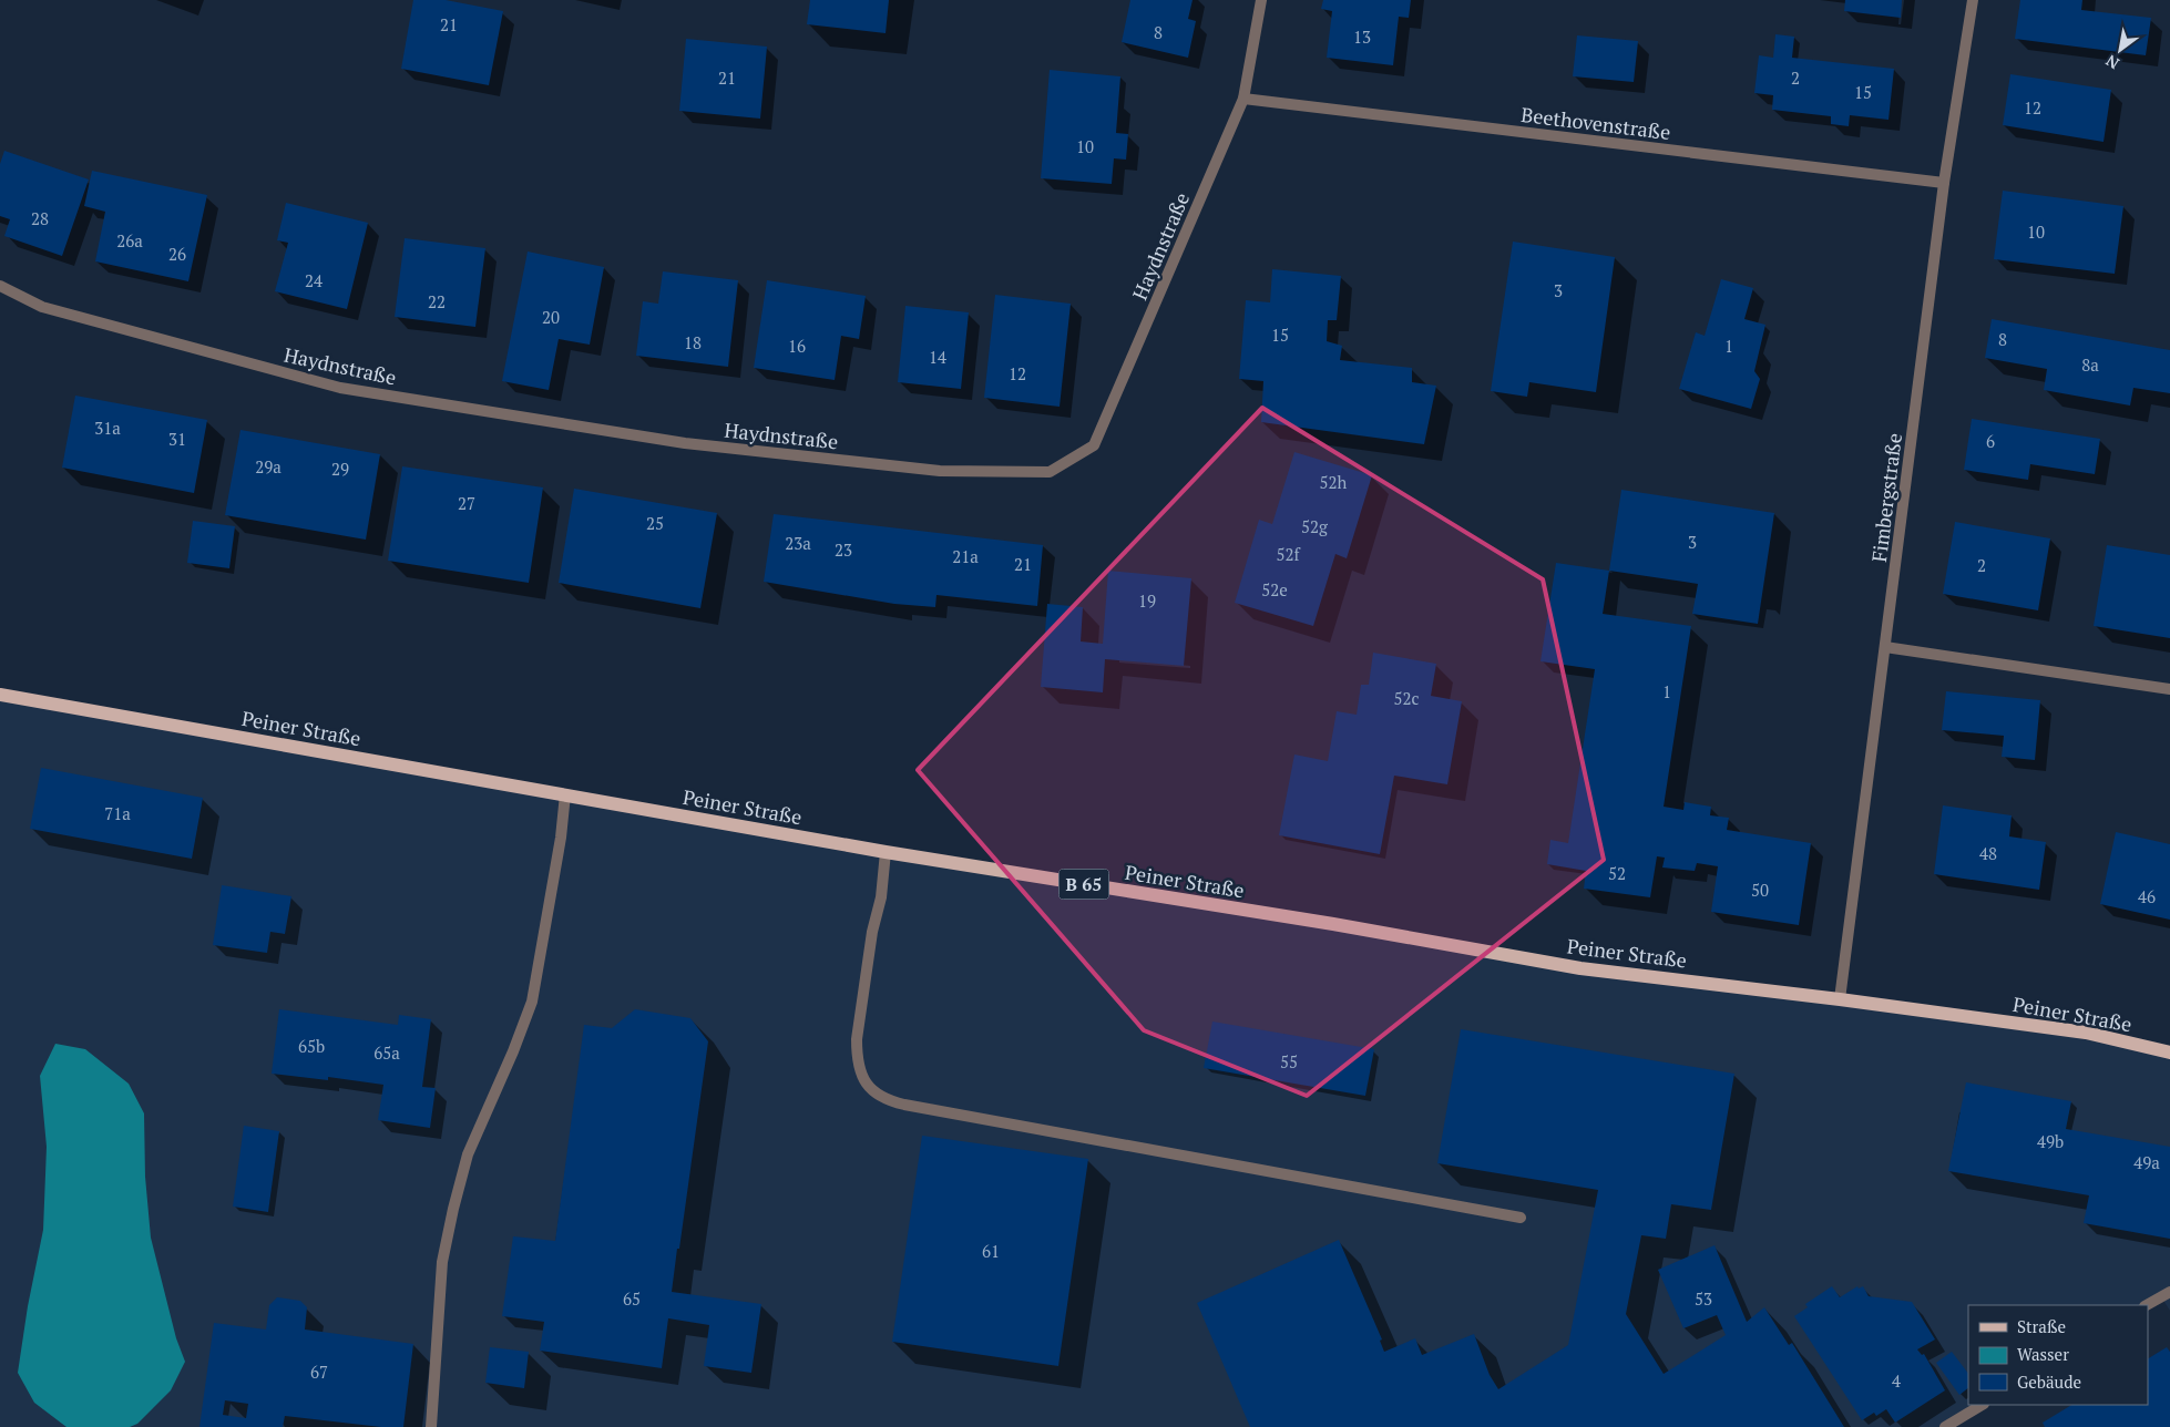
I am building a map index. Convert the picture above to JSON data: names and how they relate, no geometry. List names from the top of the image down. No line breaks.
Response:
{"streets":{"main road":["Peiner Straße","B 65"],"street":["Beethovenstraße","Haydnstraße","Fimbergstraße"]},"crossings":[["Beethovenstraße","Haydnstraße"],["Beethovenstraße","Fimbergstraße"],["Fimbergstraße","Peiner Straße"]],"house_numbers":["21","8","13","21","2","15","12","10","28","10","26a","26","24","3","22","20","15","8","18","16","1","14","8a","12","31a","31","6","29a","29","52h","27","25","52g","3","23a","23","52f","21a","21","2","52e","19","1","52c","71a","48","52","50","46","65b","65a","55","49b","49a","61","65","53","67","4"],"legend":["Straße","Wasser","Gebäude"],"north":"bottom left"}
